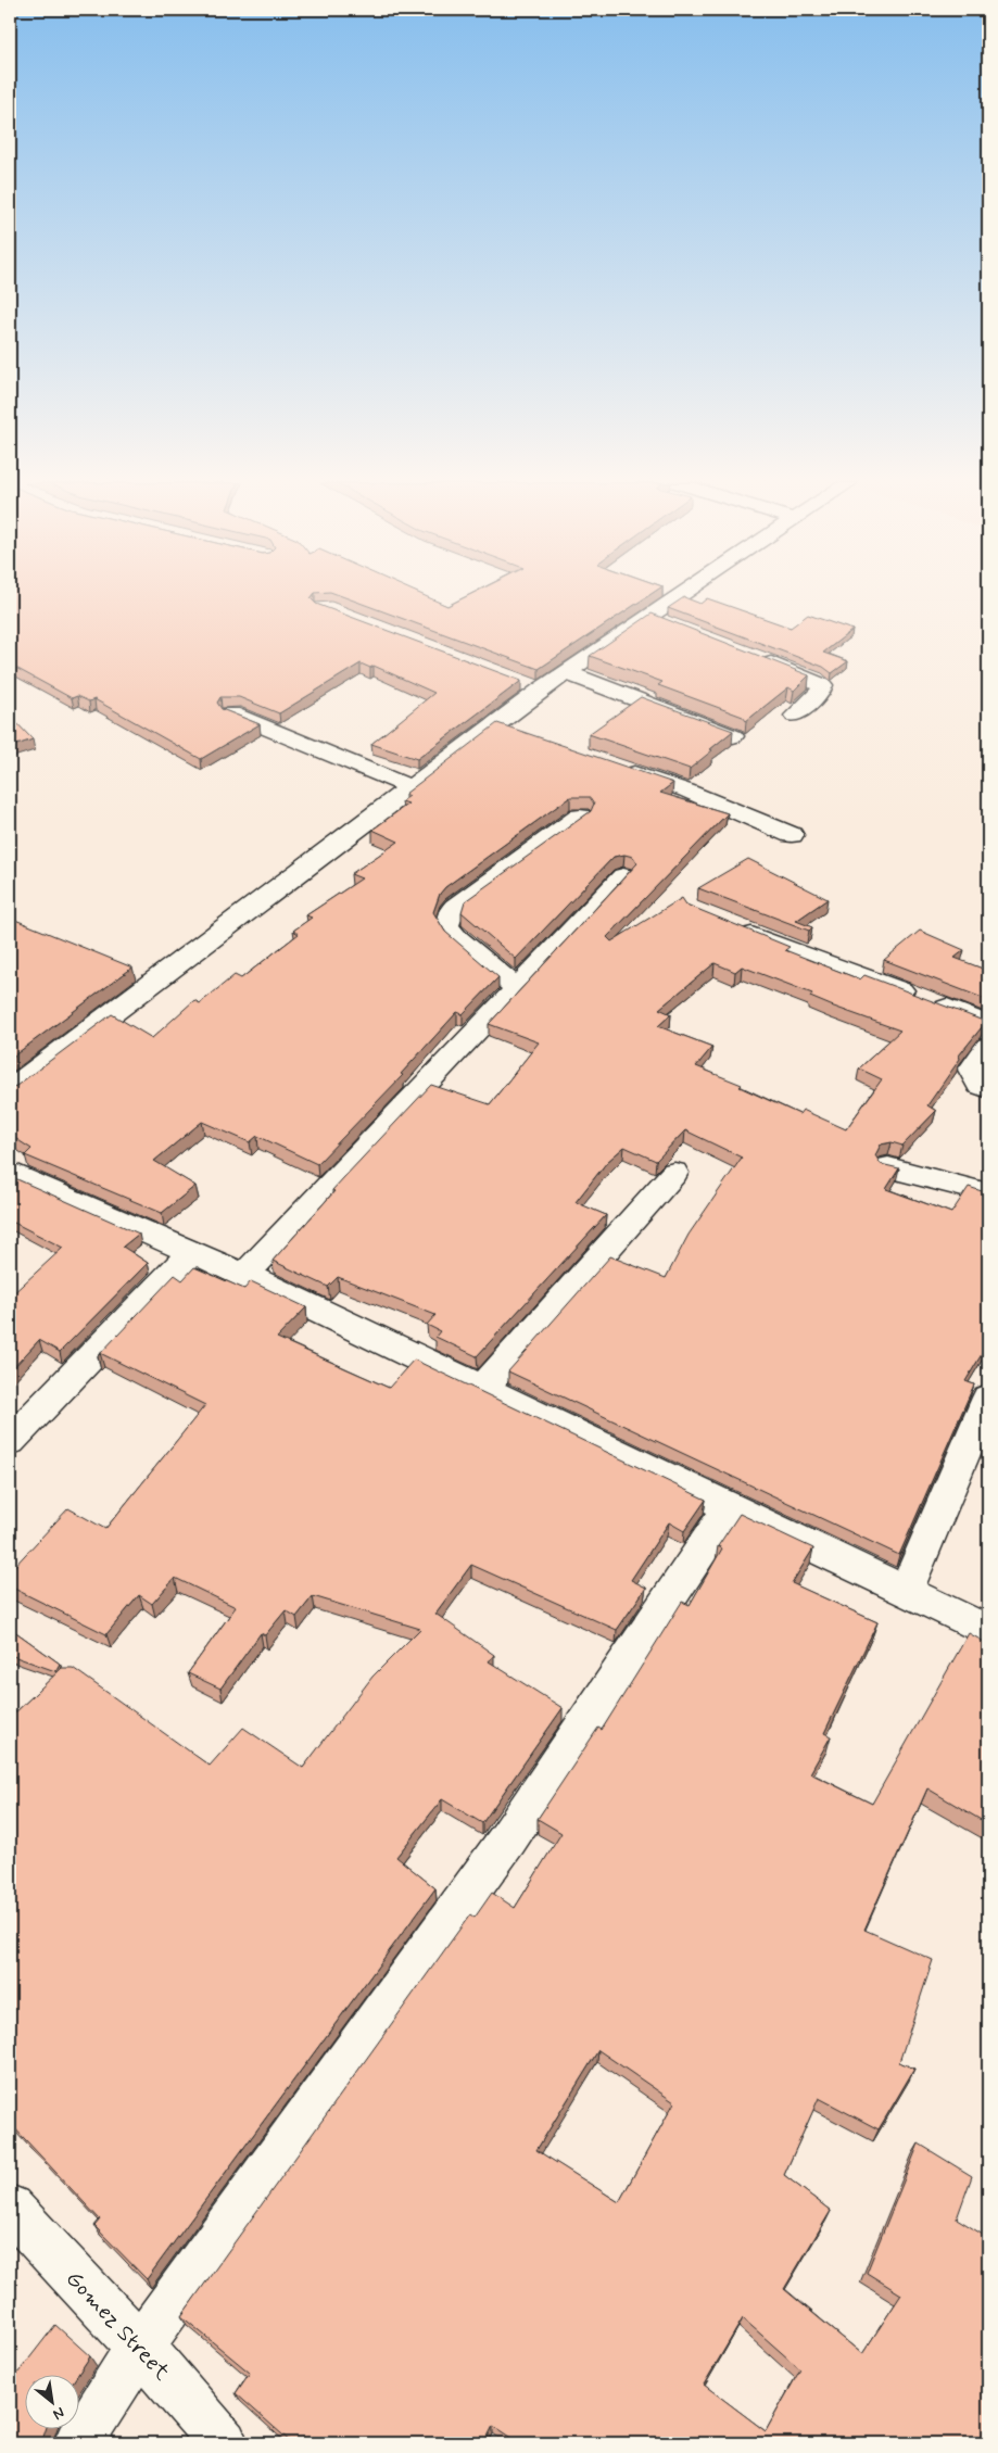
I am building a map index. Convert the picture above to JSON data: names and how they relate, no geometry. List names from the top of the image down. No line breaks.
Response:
{"streets":{"street":["Gomez Street"]},"north":"bottom right"}
